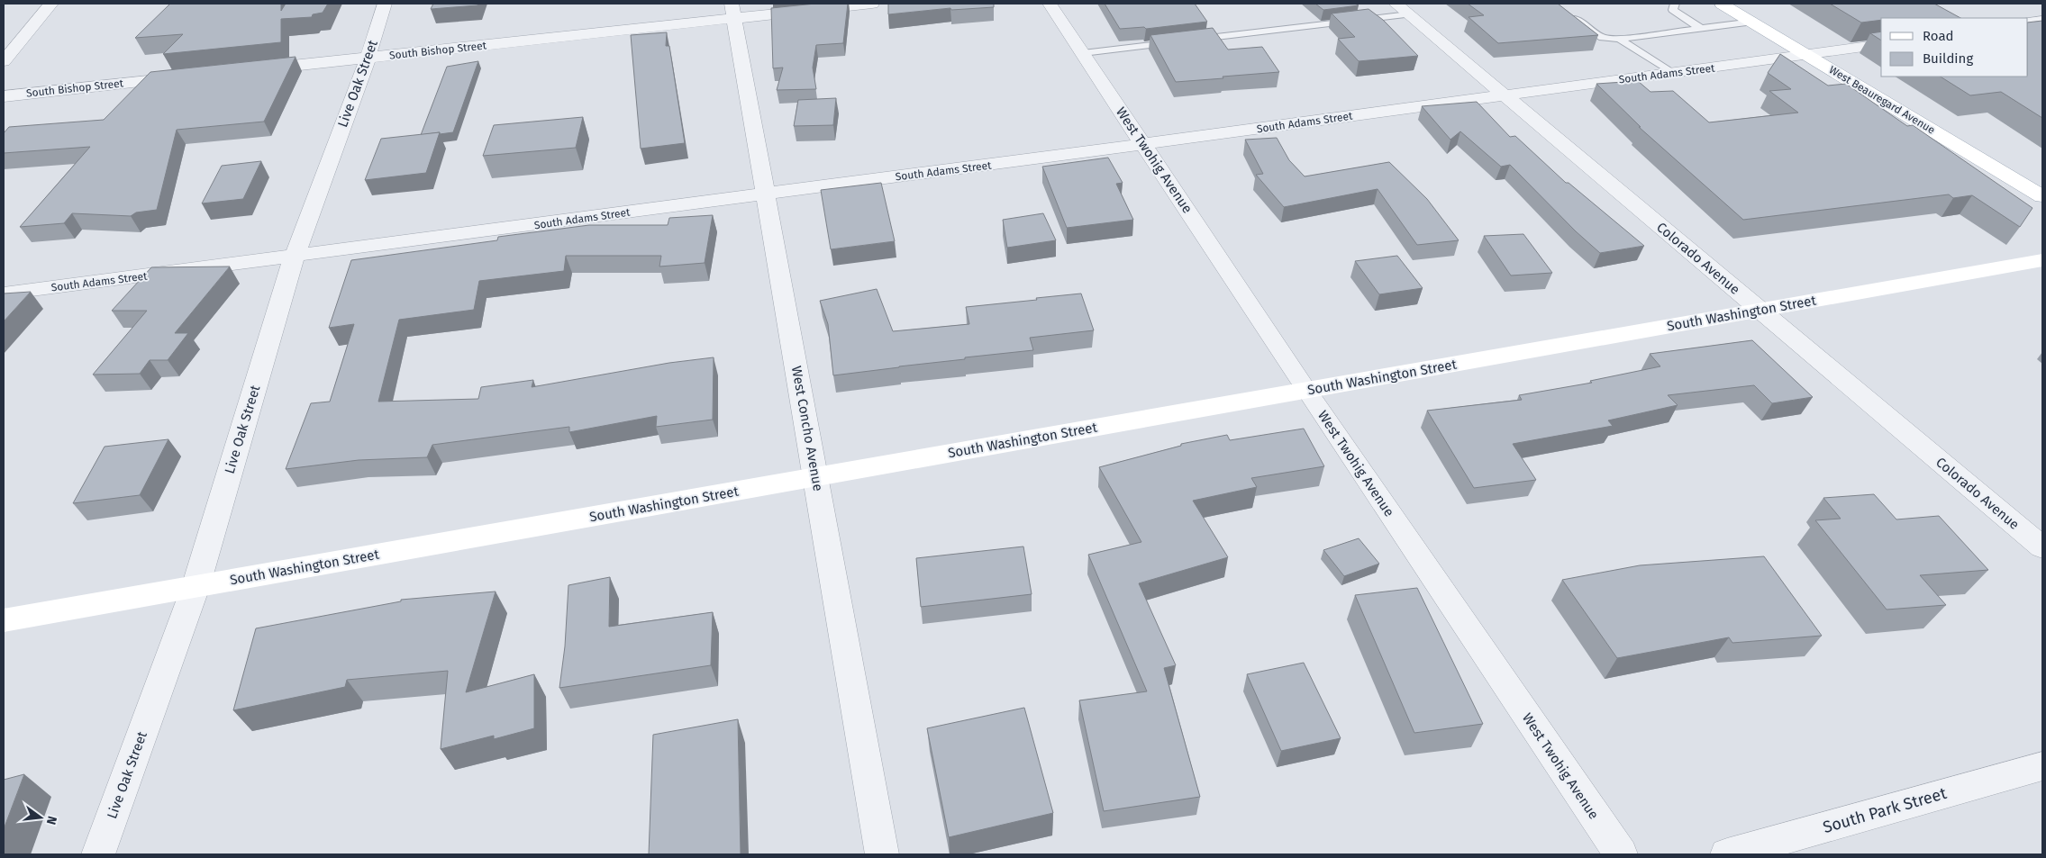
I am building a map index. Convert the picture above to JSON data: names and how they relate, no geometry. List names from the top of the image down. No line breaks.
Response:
{"streets":{"street":["South Bishop Street","South Adams Street","Live Oak Street","West Beauregard Avenue","West Twohig Avenue","Colorado Avenue","South Washington Street","West Concho Avenue","South Park Street"]},"crossings":[["South Bishop Street","Live Oak Street"],["South Bishop Street","West Concho Avenue"],["South Adams Street","Live Oak Street"],["South Adams Street","West Beauregard Avenue"],["South Adams Street","West Twohig Avenue"],["South Adams Street","Colorado Avenue"],["South Adams Street","West Concho Avenue"],["Live Oak Street","South Washington Street"],["West Twohig Avenue","South Washington Street"],["Colorado Avenue","South Washington Street"],["South Washington Street","West Concho Avenue"]],"legend":["Road","Building"],"north":"right"}
